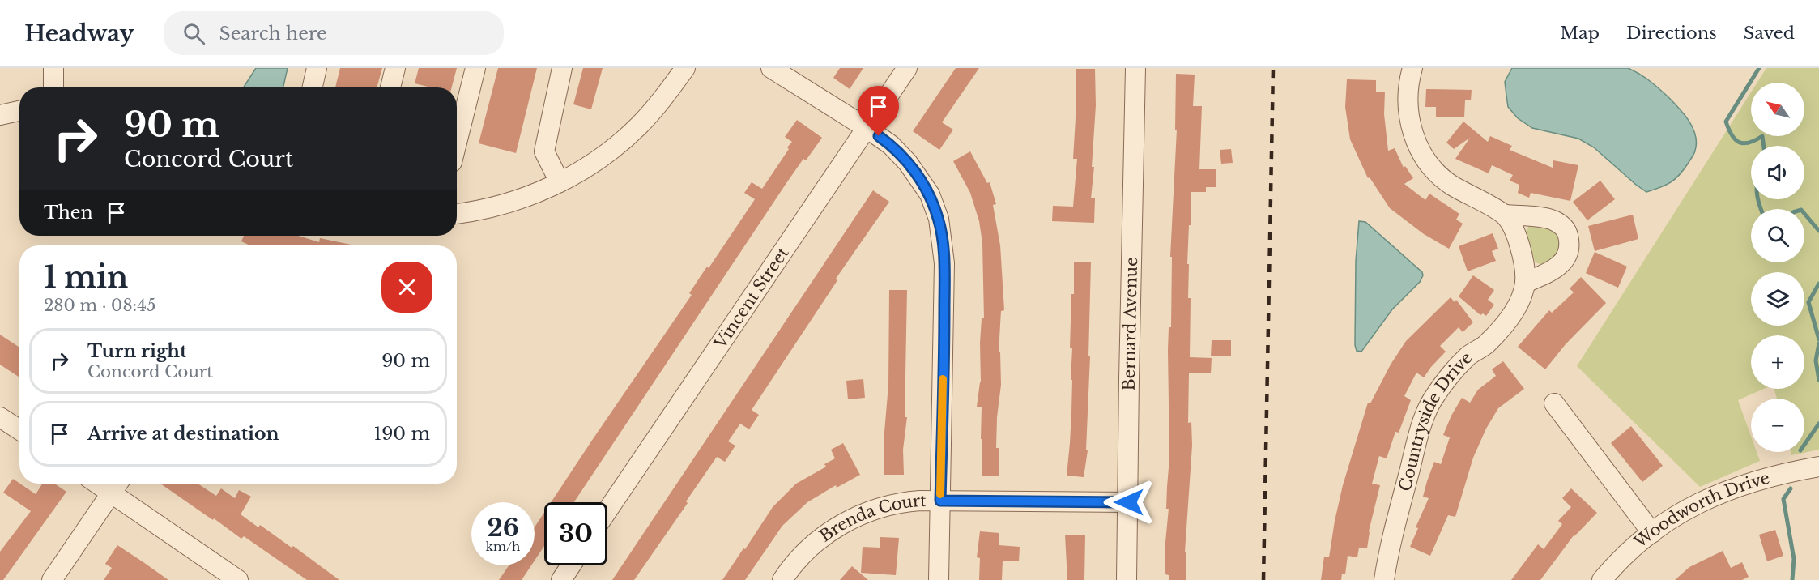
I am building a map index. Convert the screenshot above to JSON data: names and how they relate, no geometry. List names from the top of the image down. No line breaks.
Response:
{"streets":{"street":["Vincent Street","Bernard Avenue","Countryside Drive","Woodworth Drive","Brenda Court"]},"crossings":[["Bernard Avenue","Brenda Court"]],"north":"top left","page":{"header":"Headway","search":"Search here","nav":["Map","Directions","Saved"],"map_buttons":["+","−"],"turn":["90 m","Concord Court"],"then":"Then","heading":["1 min","280 m · 08:45"],"list":[{"name":"Turn right","note":"Concord Court","value":"90 m"},{"name":"Arrive at destination","value":"190 m"}],"speed":"26 km/h","limit":"30"}}
